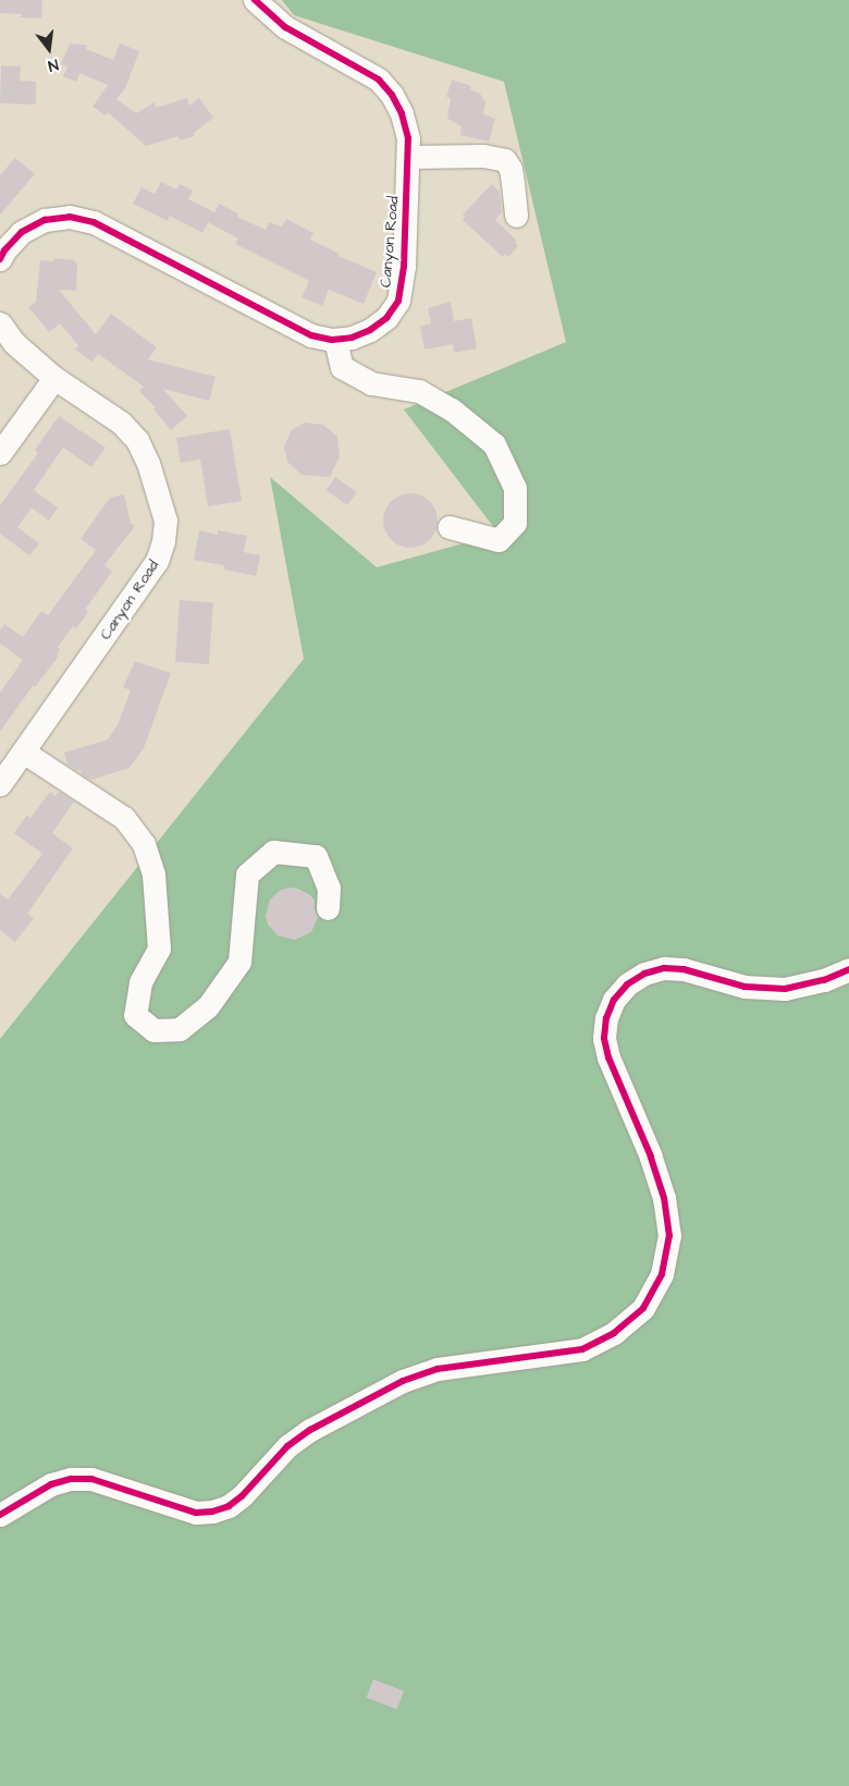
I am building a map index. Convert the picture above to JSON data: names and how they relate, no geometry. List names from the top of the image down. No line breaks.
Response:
{"streets":{"street":["Canyon Road"]},"north":"bottom"}
